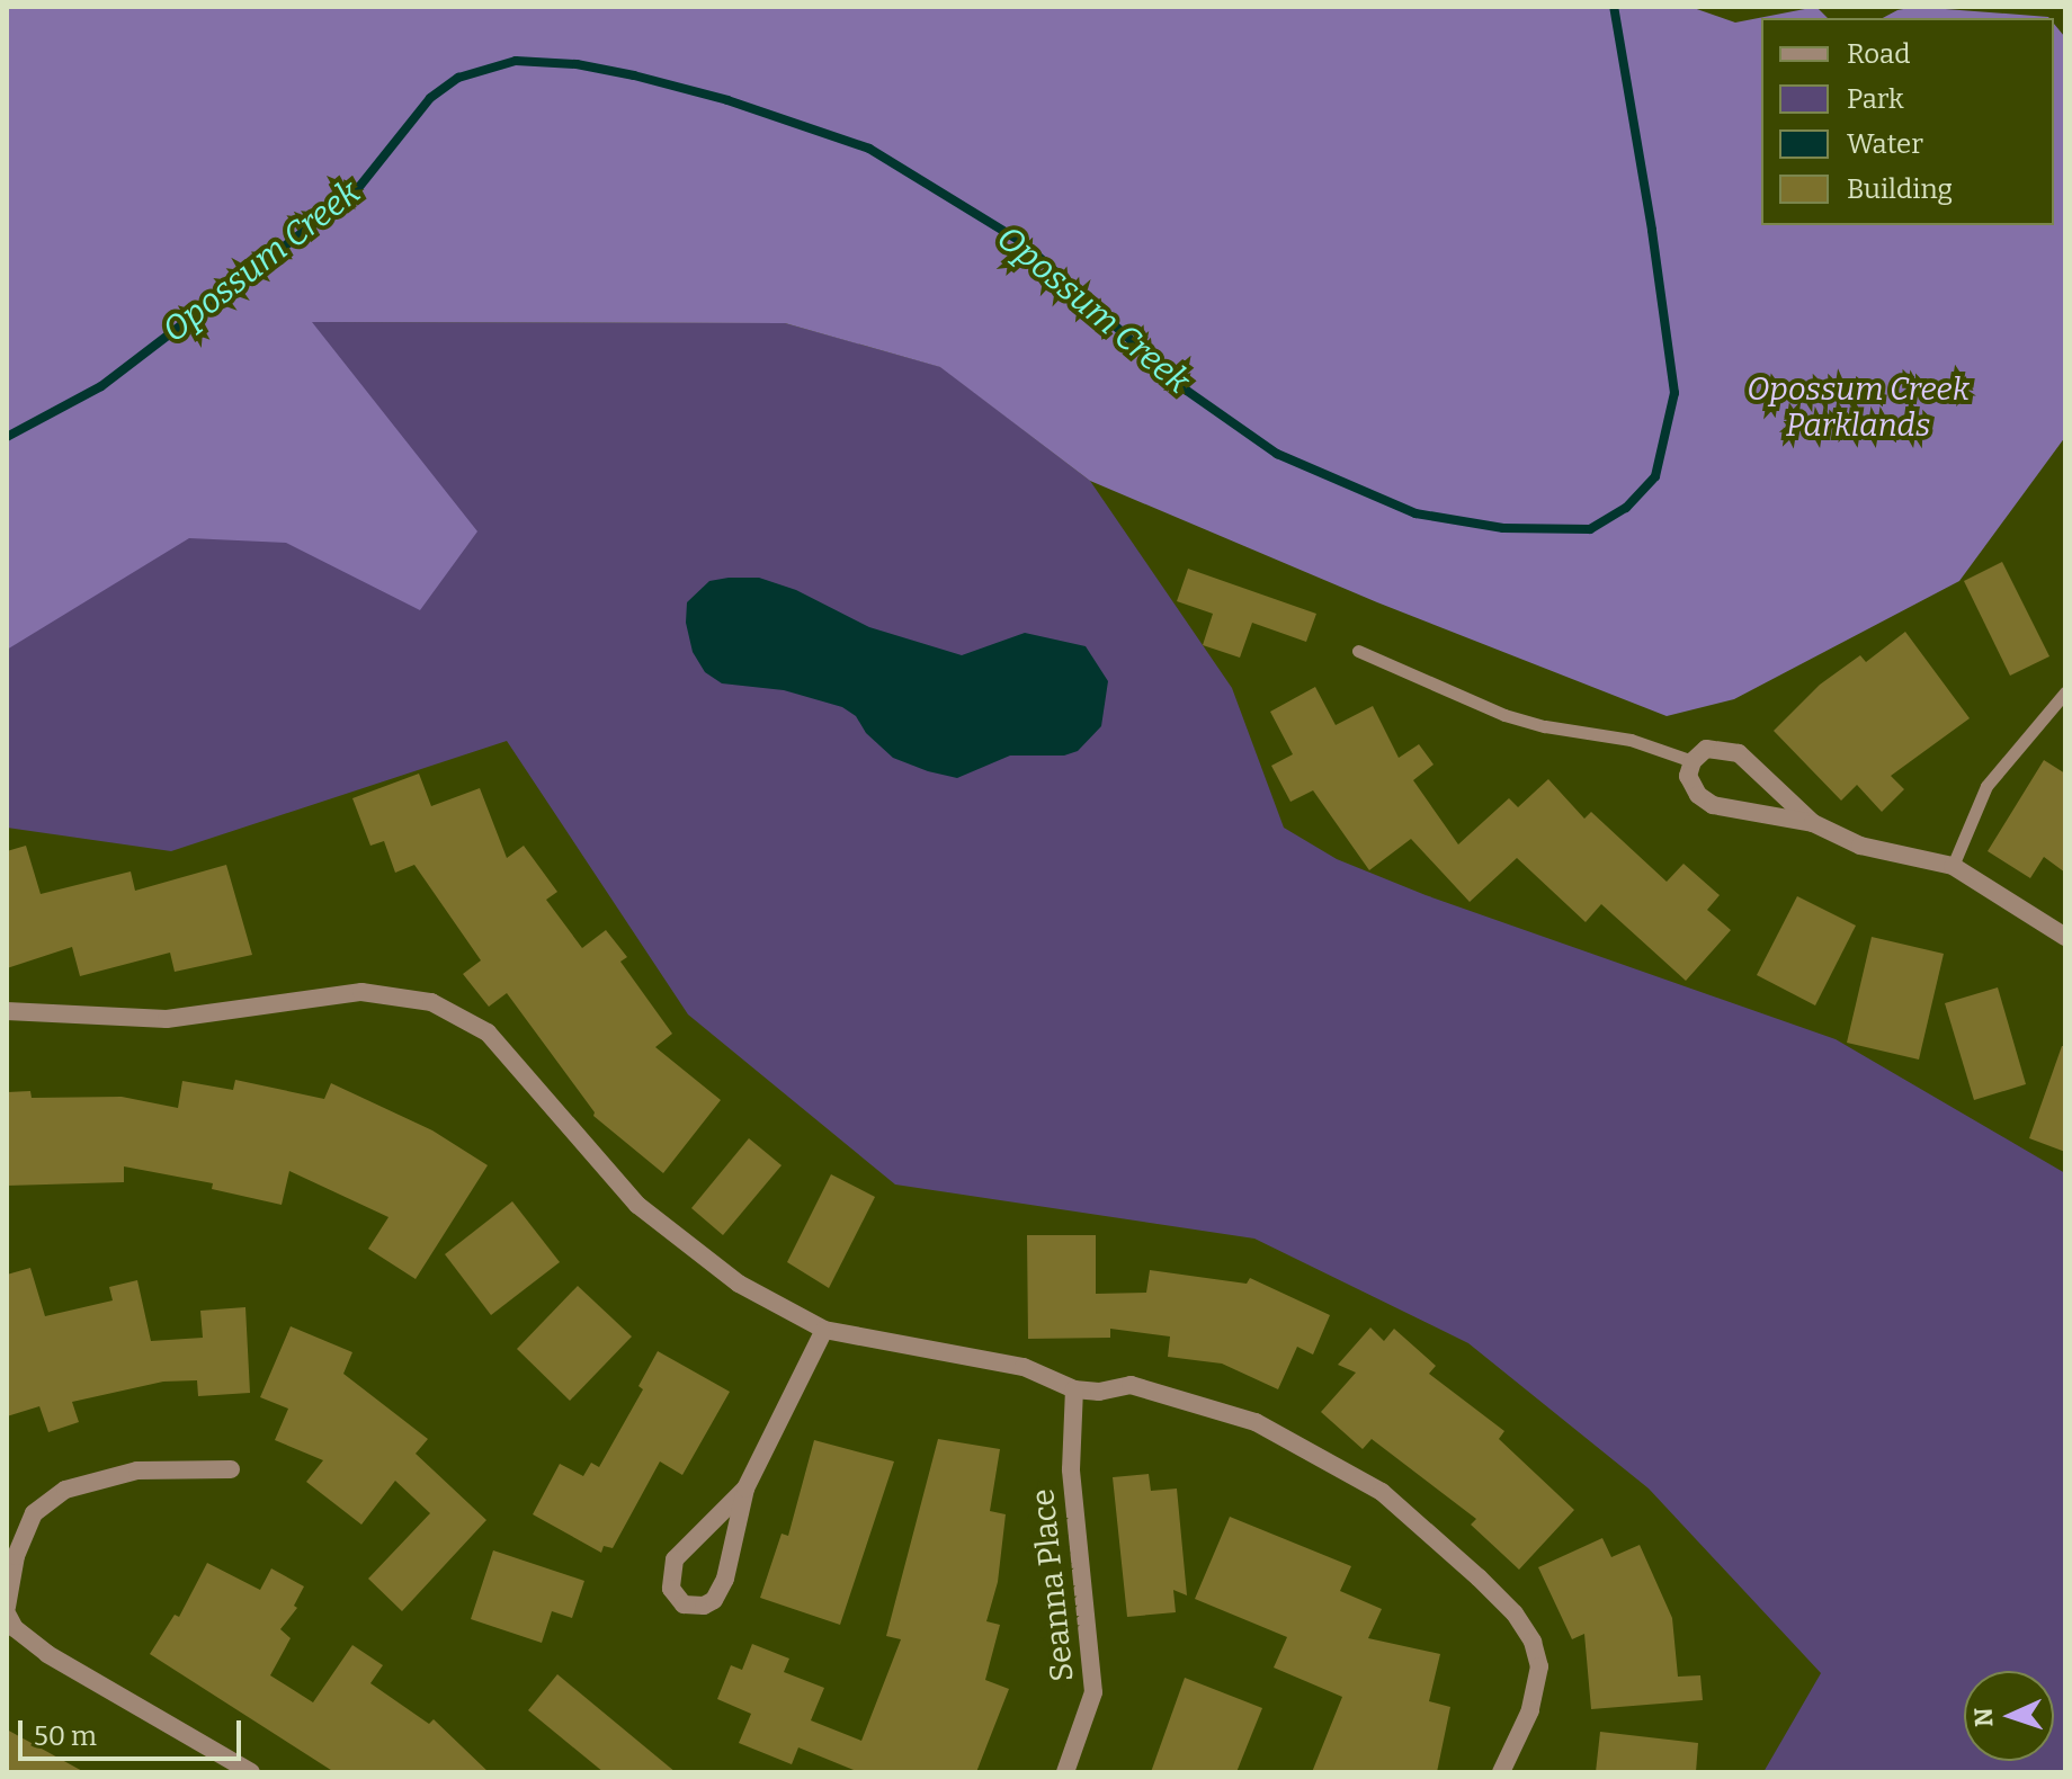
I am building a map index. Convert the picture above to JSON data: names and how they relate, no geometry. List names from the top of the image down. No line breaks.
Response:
{"streets":{"street":["Seanna Place"]},"water":["Opossum Creek"],"parks":["Opossum Creek Parklands"],"legend":["Road","Park","Water","Building"],"scale_bar":"50 m","north":"left"}
